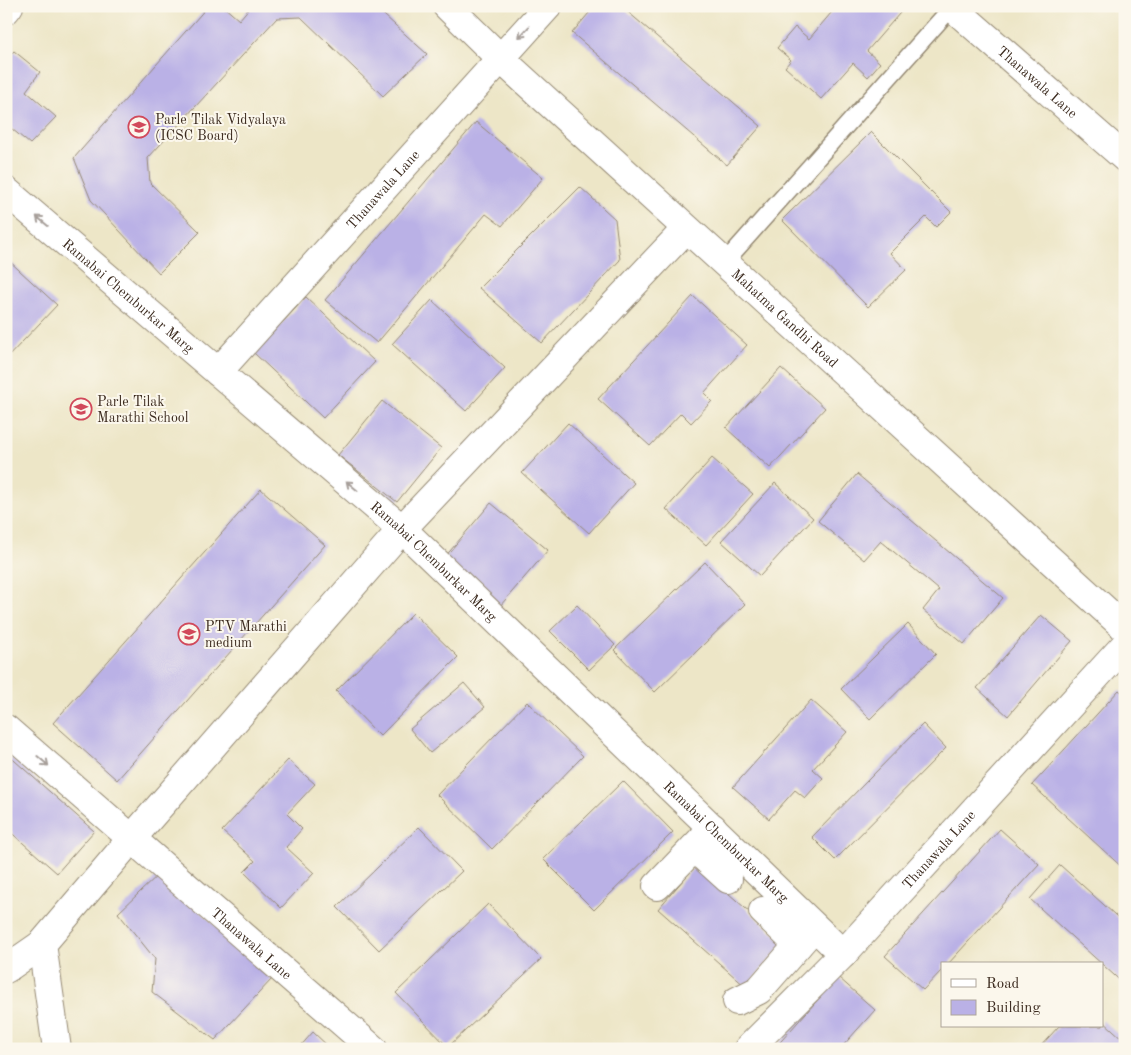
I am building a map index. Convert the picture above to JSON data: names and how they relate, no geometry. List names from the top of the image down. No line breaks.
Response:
{"streets":{"street":["Thanawala Lane","Ramabai Chemburkar Marg","Mahatma Gandhi Road"]},"crossings":[["Thanawala Lane","Ramabai Chemburkar Marg"],["Thanawala Lane","Mahatma Gandhi Road"]],"one_way":["Ramabai Chemburkar Marg"],"places":{"school or university":["Parle Tilak Vidyalaya (ICSC Board)","Parle Tilak Marathi School","PTV Marathi medium"]},"legend":["Road","Building"]}
